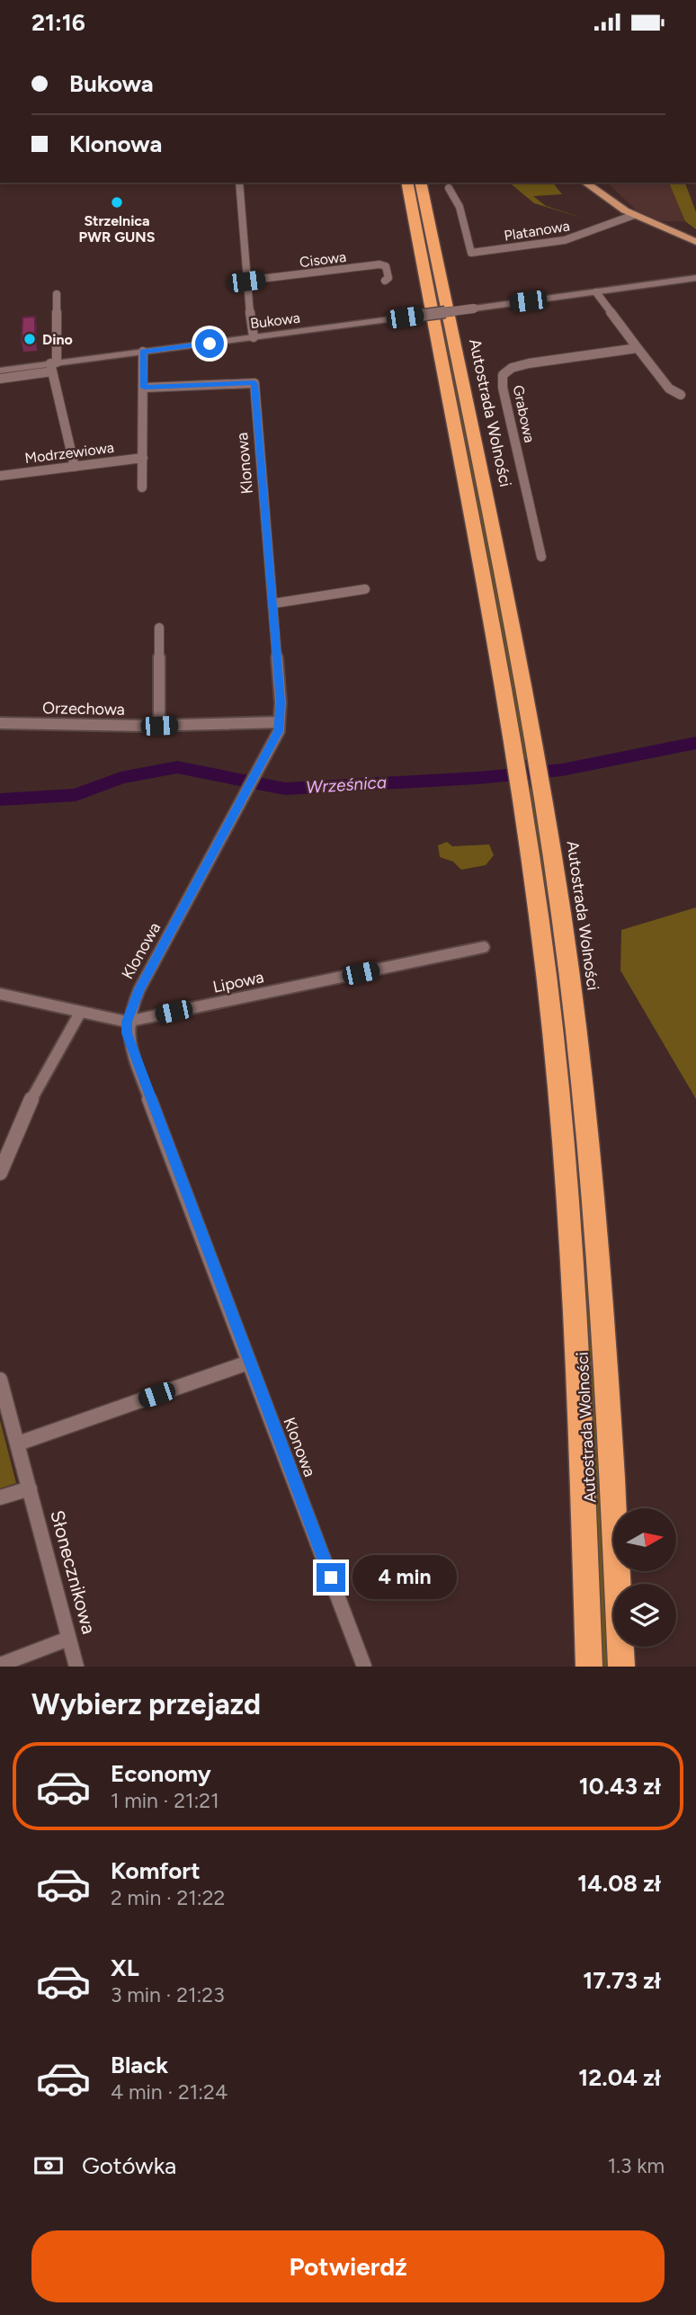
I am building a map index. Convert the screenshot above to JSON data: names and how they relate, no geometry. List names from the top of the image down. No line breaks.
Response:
{"streets":{"highway":["Autostrada Wolności"],"main road":["Bukowa"],"street":["Platanowa","Cisowa","Grabowa","Modrzewiowa","Klonowa","Orzechowa","Lipowa","Słonecznikowa"]},"crossings":[["Klonowa","Orzechowa"],["Klonowa","Lipowa"]],"water":["Wrześnica"],"places":["Strzelnica PWR GUNS","Dino"],"north":"right","page":{"status":"21:16","banner":["Bukowa","Klonowa"],"bubble":"4 min","heading":"Wybierz przejazd","list":[{"name":"Economy","note":"1 min · 21:21","value":"10.43 zł"},{"name":"Komfort","note":"2 min · 21:22","value":"14.08 zł"},{"name":"XL","note":"3 min · 21:23","value":"17.73 zł"},{"name":"Black","note":"4 min · 21:24","value":"12.04 zł"}],"pay":["Gotówka","1.3 km"],"buttons":"Potwierdź"}}
